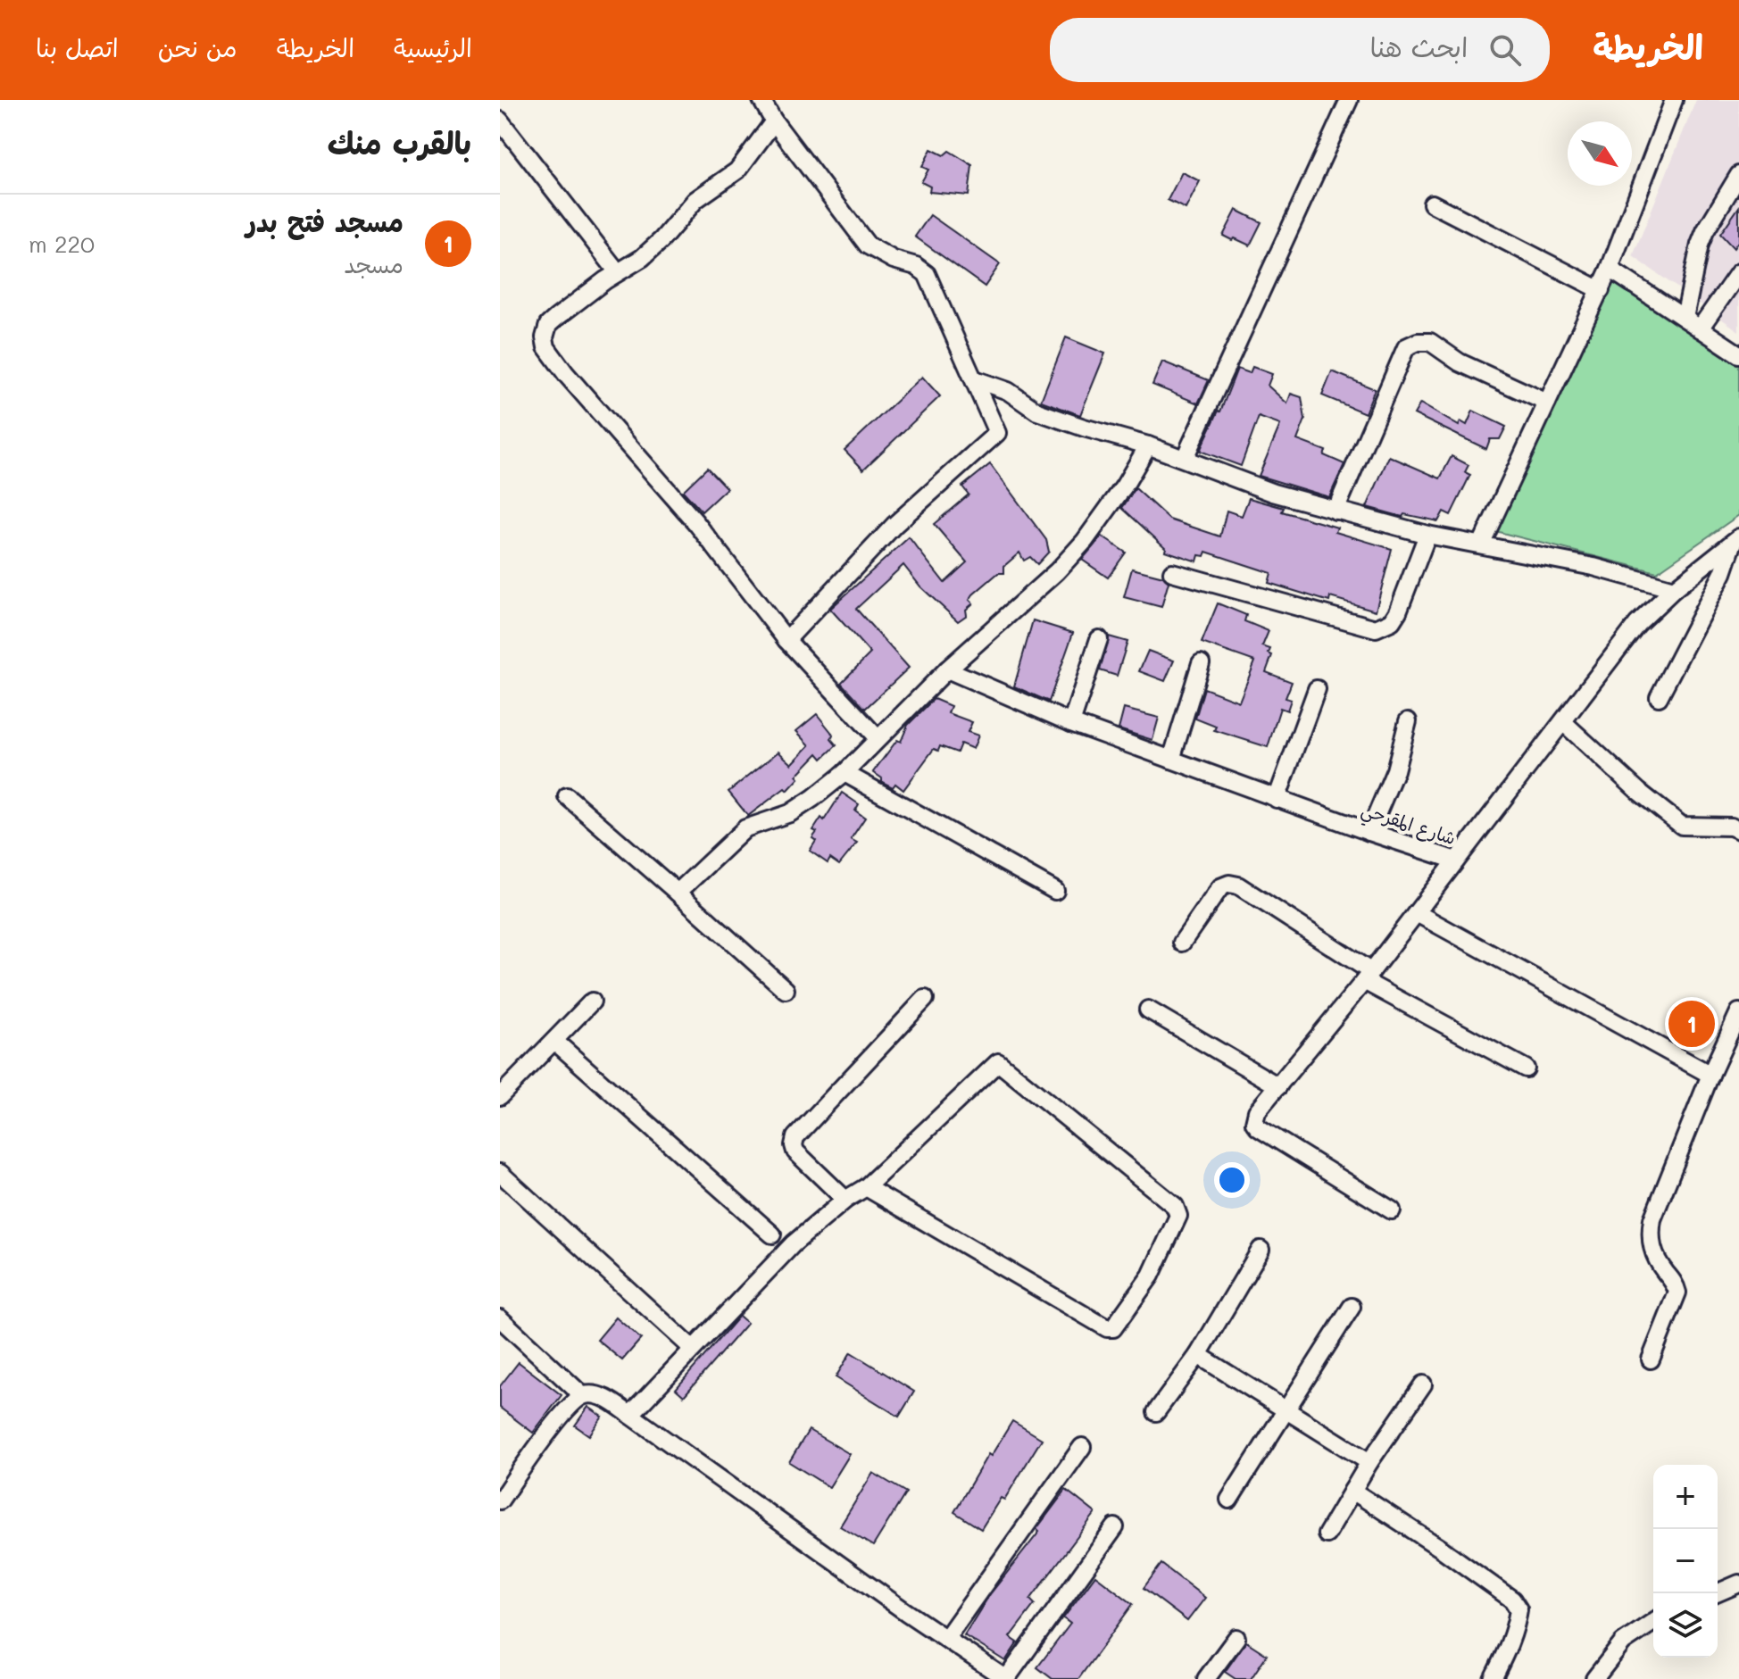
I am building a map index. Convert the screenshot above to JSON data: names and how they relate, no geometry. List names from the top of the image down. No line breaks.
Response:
{"streets":{"street":["شارع المقرحي"]},"north":"bottom right","page":{"header":"الخريطة","search":"ابحث هنا","nav":["الرئيسية","الخريطة","من نحن","اتصل بنا"],"heading":"بالقرب منك","list":[{"mark":"1","name":"مسجد فتح بدر","note":"مسجد","value":"220 m"}],"pins":"1","map_buttons":["+","−"]}}
